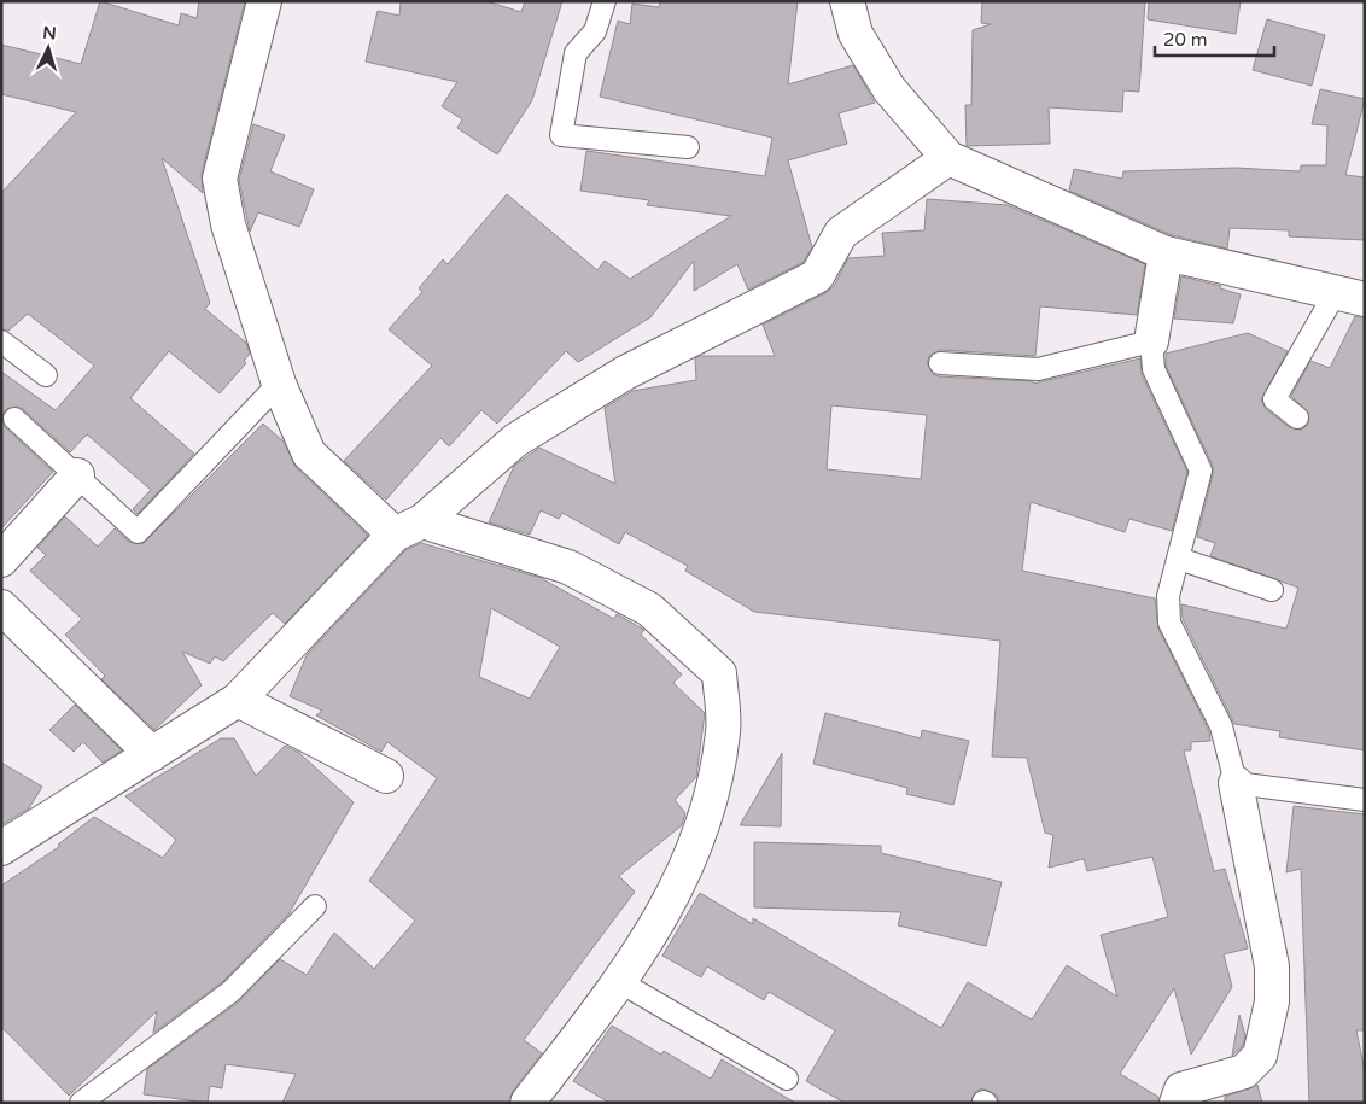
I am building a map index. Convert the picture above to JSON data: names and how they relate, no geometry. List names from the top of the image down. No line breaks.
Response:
{"scale_bar":"20 m","north":"top"}
